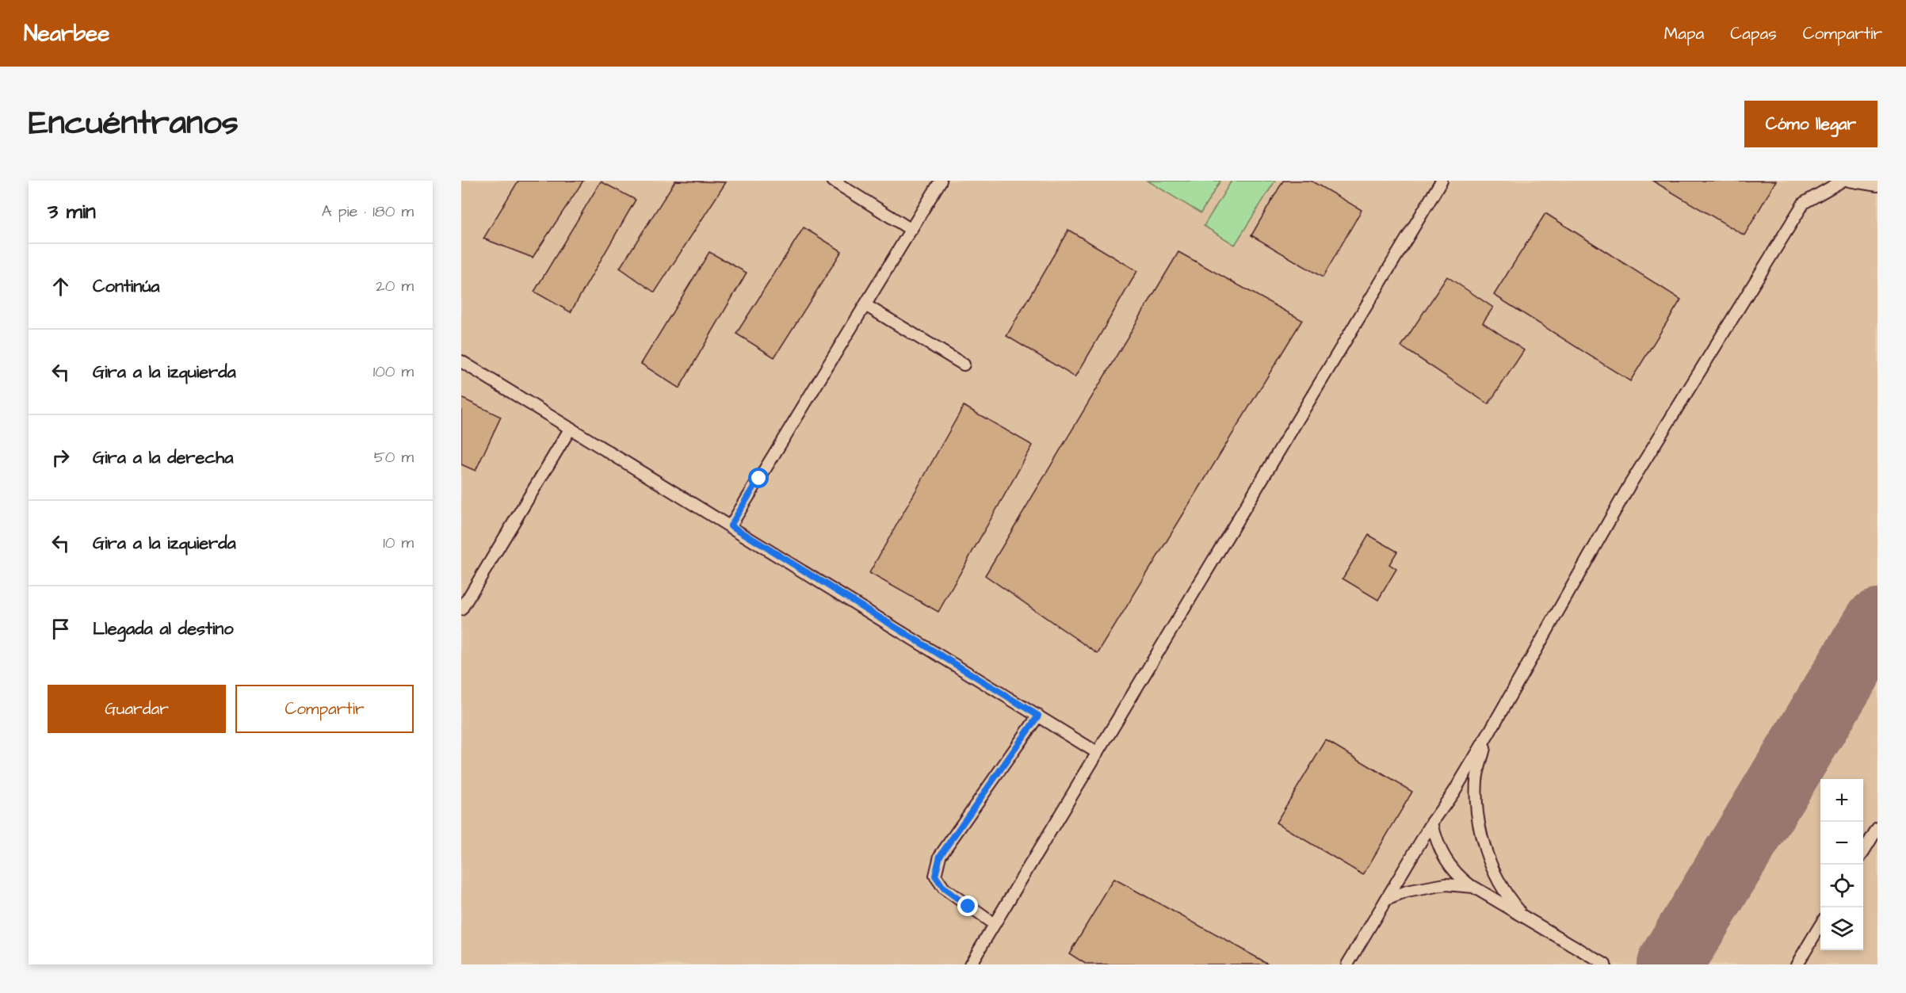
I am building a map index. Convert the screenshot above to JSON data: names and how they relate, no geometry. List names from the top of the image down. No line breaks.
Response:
{"page":{"header":"Nearbee","nav":["Mapa","Capas","Compartir"],"title":"Encuéntranos","buttons":["Cómo llegar",["Guardar","Compartir"]],"heading":["3 min","A pie · 180 m"],"list":[["Continúa","20 m"],["Gira a la izquierda","100 m"],["Gira a la derecha","50 m"],["Gira a la izquierda","10 m"],"Llegada al destino"],"map_buttons":["+","−"]}}
